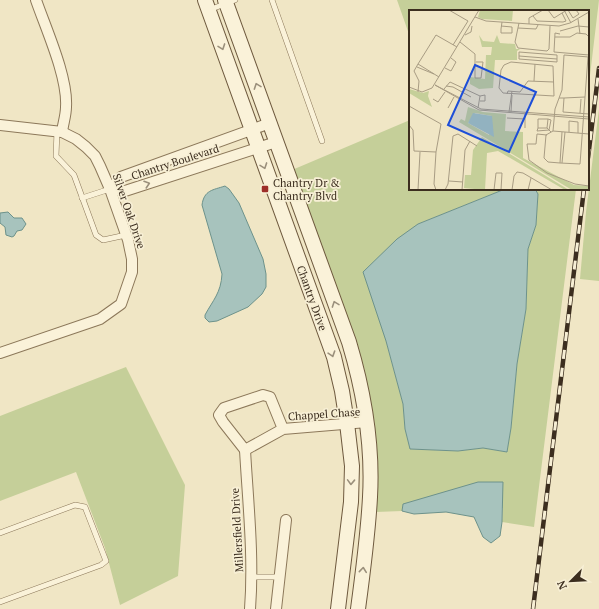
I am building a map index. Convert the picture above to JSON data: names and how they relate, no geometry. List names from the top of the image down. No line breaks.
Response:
{"streets":{"street":["Chantry Boulevard","Silver Oak Drive","Chantry Drive","Chappel Chase","Millersfield Drive"]},"crossings":[["Chantry Boulevard","Silver Oak Drive"],["Chantry Boulevard","Chantry Drive"],["Chantry Drive","Chappel Chase"],["Chappel Chase","Millersfield Drive"]],"places":{"transit":["Chantry Dr & Chantry Blvd"]},"north":"bottom left"}
